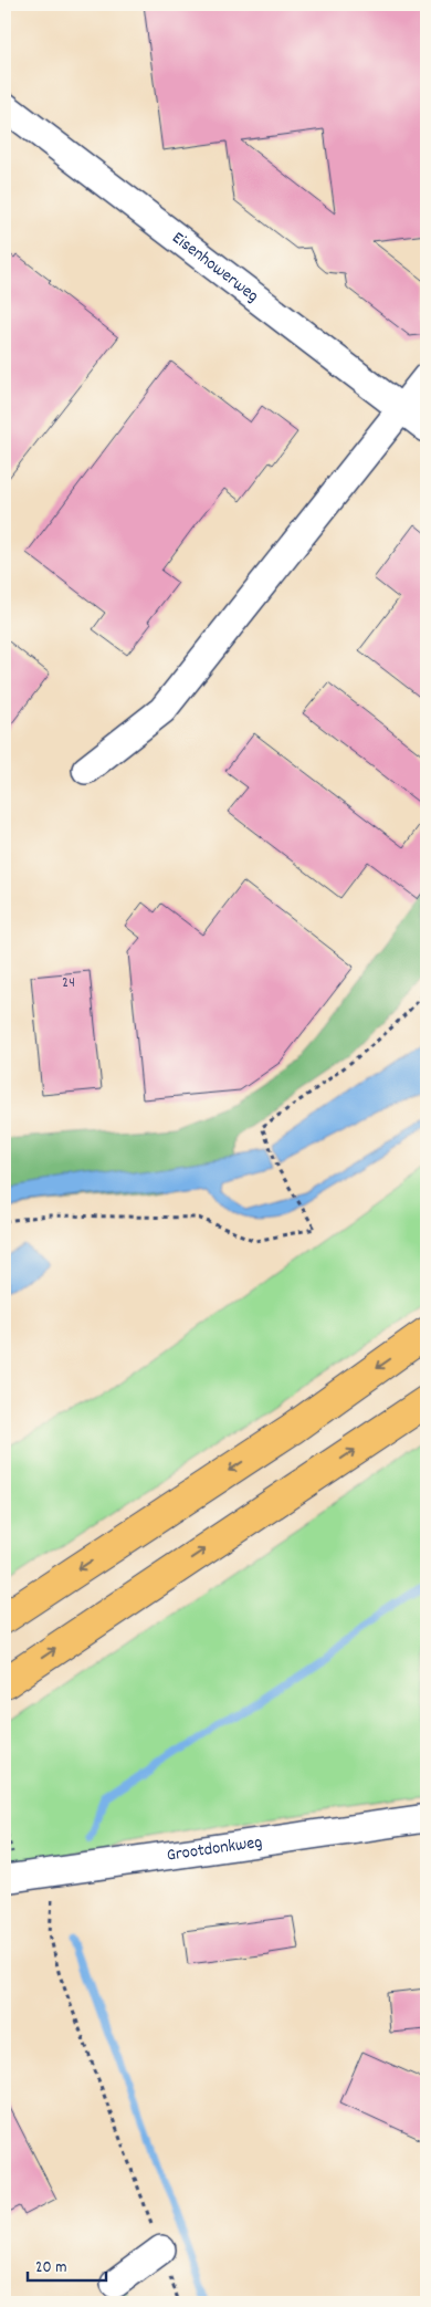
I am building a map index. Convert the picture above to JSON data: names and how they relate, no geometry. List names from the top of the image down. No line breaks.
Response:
{"streets":{"street":["Eisenhowerweg","Grootdonkweg"]},"house_numbers":["24"],"scale_bar":"20 m"}
